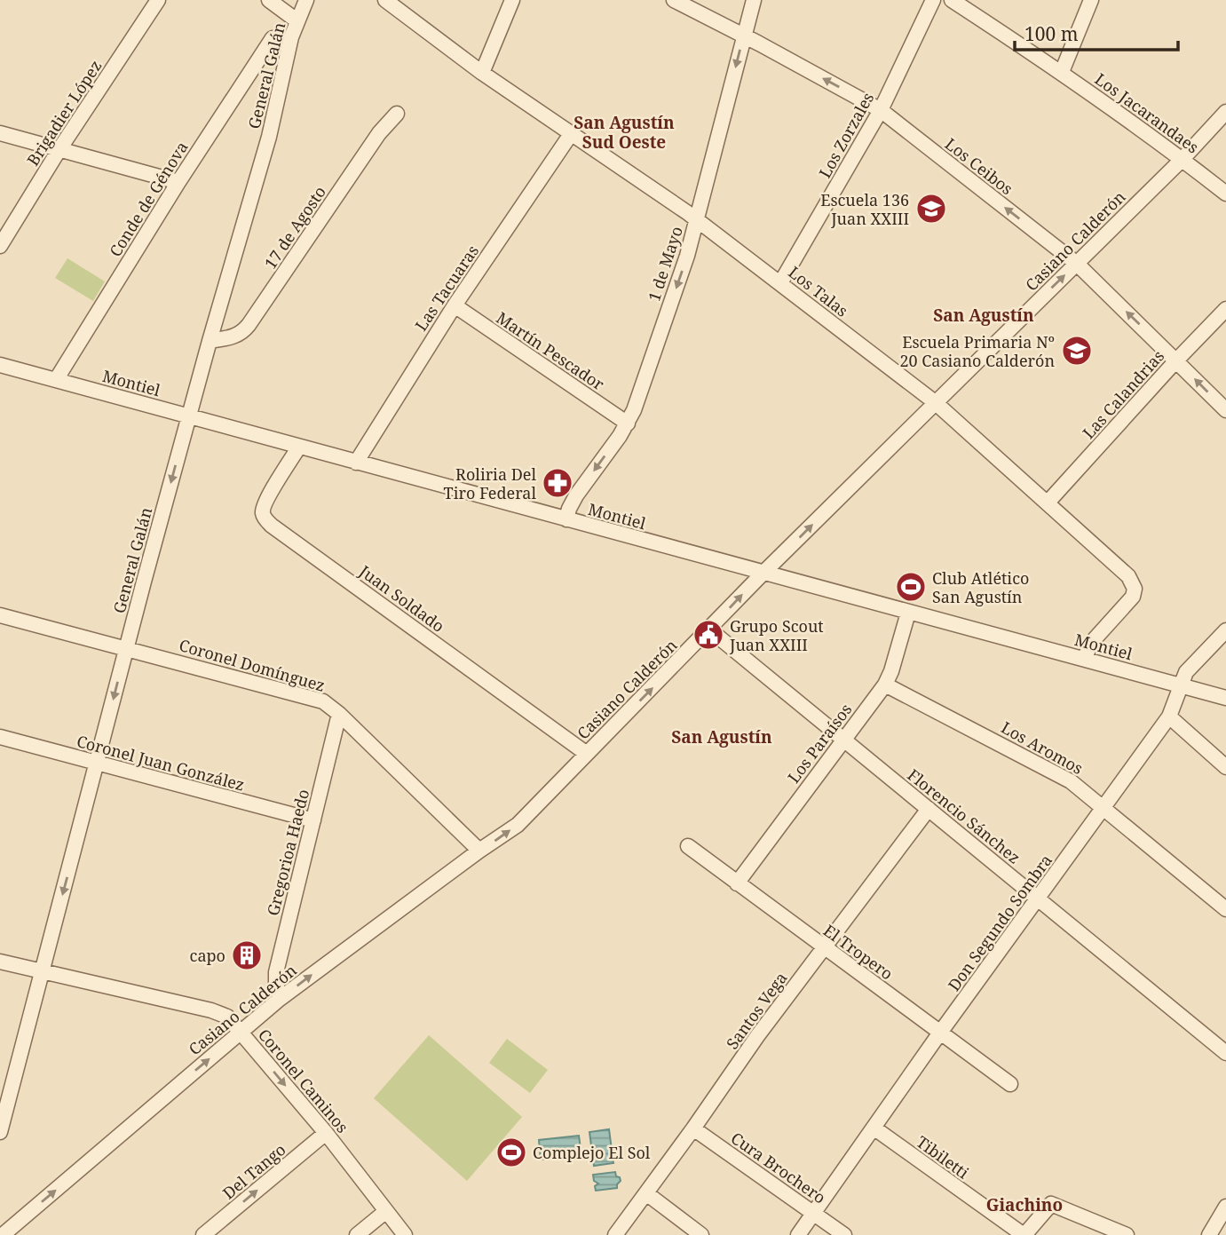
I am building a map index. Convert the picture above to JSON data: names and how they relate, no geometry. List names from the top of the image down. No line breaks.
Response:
{"streets":{"street":["General Galán","Brigadier López","Los Jacarandaes","Los Zorzales","Los Ceibos","Conde de Génova","17 de Agosto","Casiano Calderón","1 de Mayo","Las Tacuaras","Los Talas","Martín Pescador","Montiel","Las Calandrias","Juan Soldado","Coronel Domínguez","Los Paraísos","Los Aromos","Coronel Juan González","Florencio Sánchez","Gregorioa Haedo","Don Segundo Sombra","El Tropero","Santos Vega","Coronel Caminos","Tibiletti","Cura Brochero","Del Tango"]},"crossings":[["General Galán","17 de Agosto"],["General Galán","Montiel"],["General Galán","Coronel Domínguez"],["General Galán","Coronel Juan González"],["General Galán","Coronel Caminos"],["Los Jacarandaes","Casiano Calderón"],["Los Zorzales","Los Ceibos"],["Los Zorzales","Los Talas"],["Los Ceibos","Casiano Calderón"],["Los Ceibos","1 de Mayo"],["Los Ceibos","Las Calandrias"],["Conde de Génova","Montiel"],["Casiano Calderón","Los Talas"],["Casiano Calderón","Montiel"],["Casiano Calderón","Juan Soldado"],["Casiano Calderón","Coronel Domínguez"],["Casiano Calderón","Florencio Sánchez"],["Casiano Calderón","Gregorioa Haedo"],["Casiano Calderón","Coronel Caminos"],["1 de Mayo","Los Talas"],["1 de Mayo","Martín Pescador"],["1 de Mayo","Montiel"],["Las Tacuaras","Los Talas"],["Las Tacuaras","Martín Pescador"],["Las Tacuaras","Montiel"],["Los Talas","Montiel"],["Los Talas","Las Calandrias"],["Montiel","Juan Soldado"],["Montiel","Los Paraísos"],["Montiel","Don Segundo Sombra"],["Coronel Domínguez","Gregorioa Haedo"],["Los Paraísos","Los Aromos"],["Los Paraísos","Florencio Sánchez"],["Los Paraísos","El Tropero"],["Los Aromos","Don Segundo Sombra"],["Coronel Juan González","Gregorioa Haedo"],["Florencio Sánchez","Don Segundo Sombra"],["Florencio Sánchez","Santos Vega"],["Don Segundo Sombra","El Tropero"],["Don Segundo Sombra","Tibiletti"],["Don Segundo Sombra","Cura Brochero"],["El Tropero","Santos Vega"],["Santos Vega","Cura Brochero"],["Coronel Caminos","Del Tango"]],"one_way":["General Galán","Los Ceibos","Casiano Calderón","1 de Mayo","Del Tango"],"districts":["San Agustín Sud Oeste","San Agustín","San Agustín","Giachino"],"places":{"school or university":["Escuela 136 Juan XXIII","Escuela Primaria Nº 20 Casiano Calderón"],"pharmacy":["Roliria Del Tiro Federal"],"sports":["Club Atlético San Agustín","Complejo El Sol"],"public building":["Grupo Scout Juan XXIII"],"building":["capo"]},"scale_bar":"100 m"}
